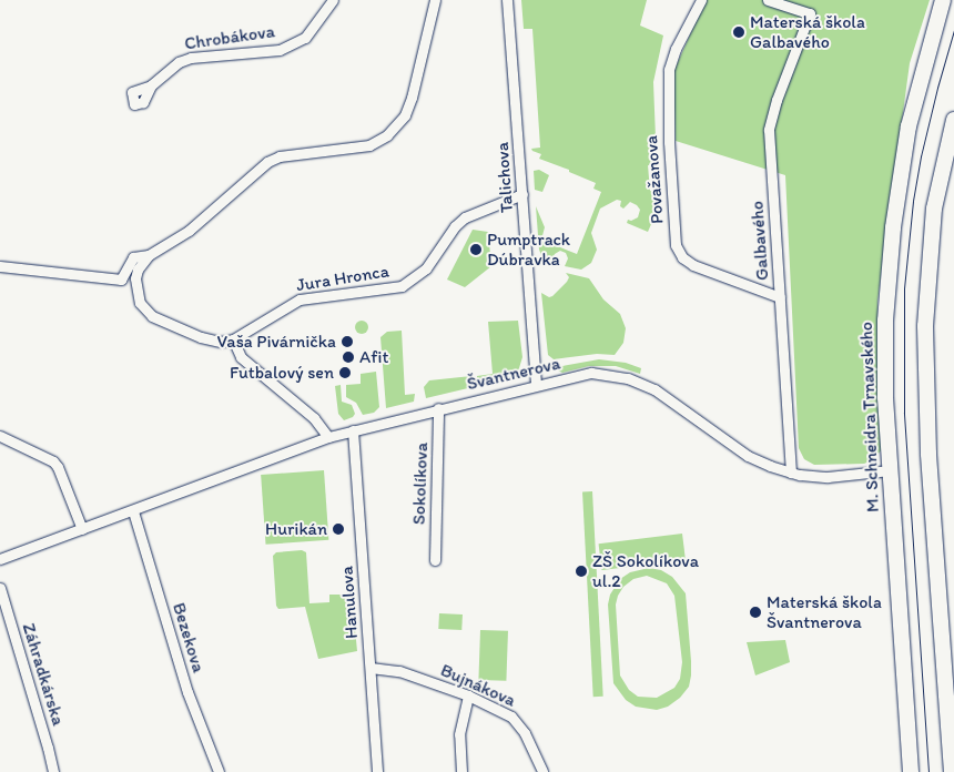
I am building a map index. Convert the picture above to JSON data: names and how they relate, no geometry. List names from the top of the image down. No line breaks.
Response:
{"streets":{"main road":["M. Schneidra Trnavského"],"street":["Chrobákova","Talichova","Považanova","Galbavého","Jura Hronca","Švantnerova","Sokolíkova","Hanulova","Bezekova","Záhradkárska","Bujnákova"]},"crossings":[["Talichova","Jura Hronca"],["Talichova","Švantnerova"],["Považanova","Galbavého"],["Galbavého","Švantnerova"],["Švantnerova","M. Schneidra Trnavského"],["Švantnerova","Sokolíkova"],["Švantnerova","Hanulova"],["Švantnerova","Bezekova"],["Hanulova","Bujnákova"]],"places":["Materská škola Galbavého","Pumptrack Dúbravka","Vaša Pivárnička","Afit","Futbalový sen","Hurikán","ZŠ Sokolíkova ul.2","Materská škola Švantnerova"]}
